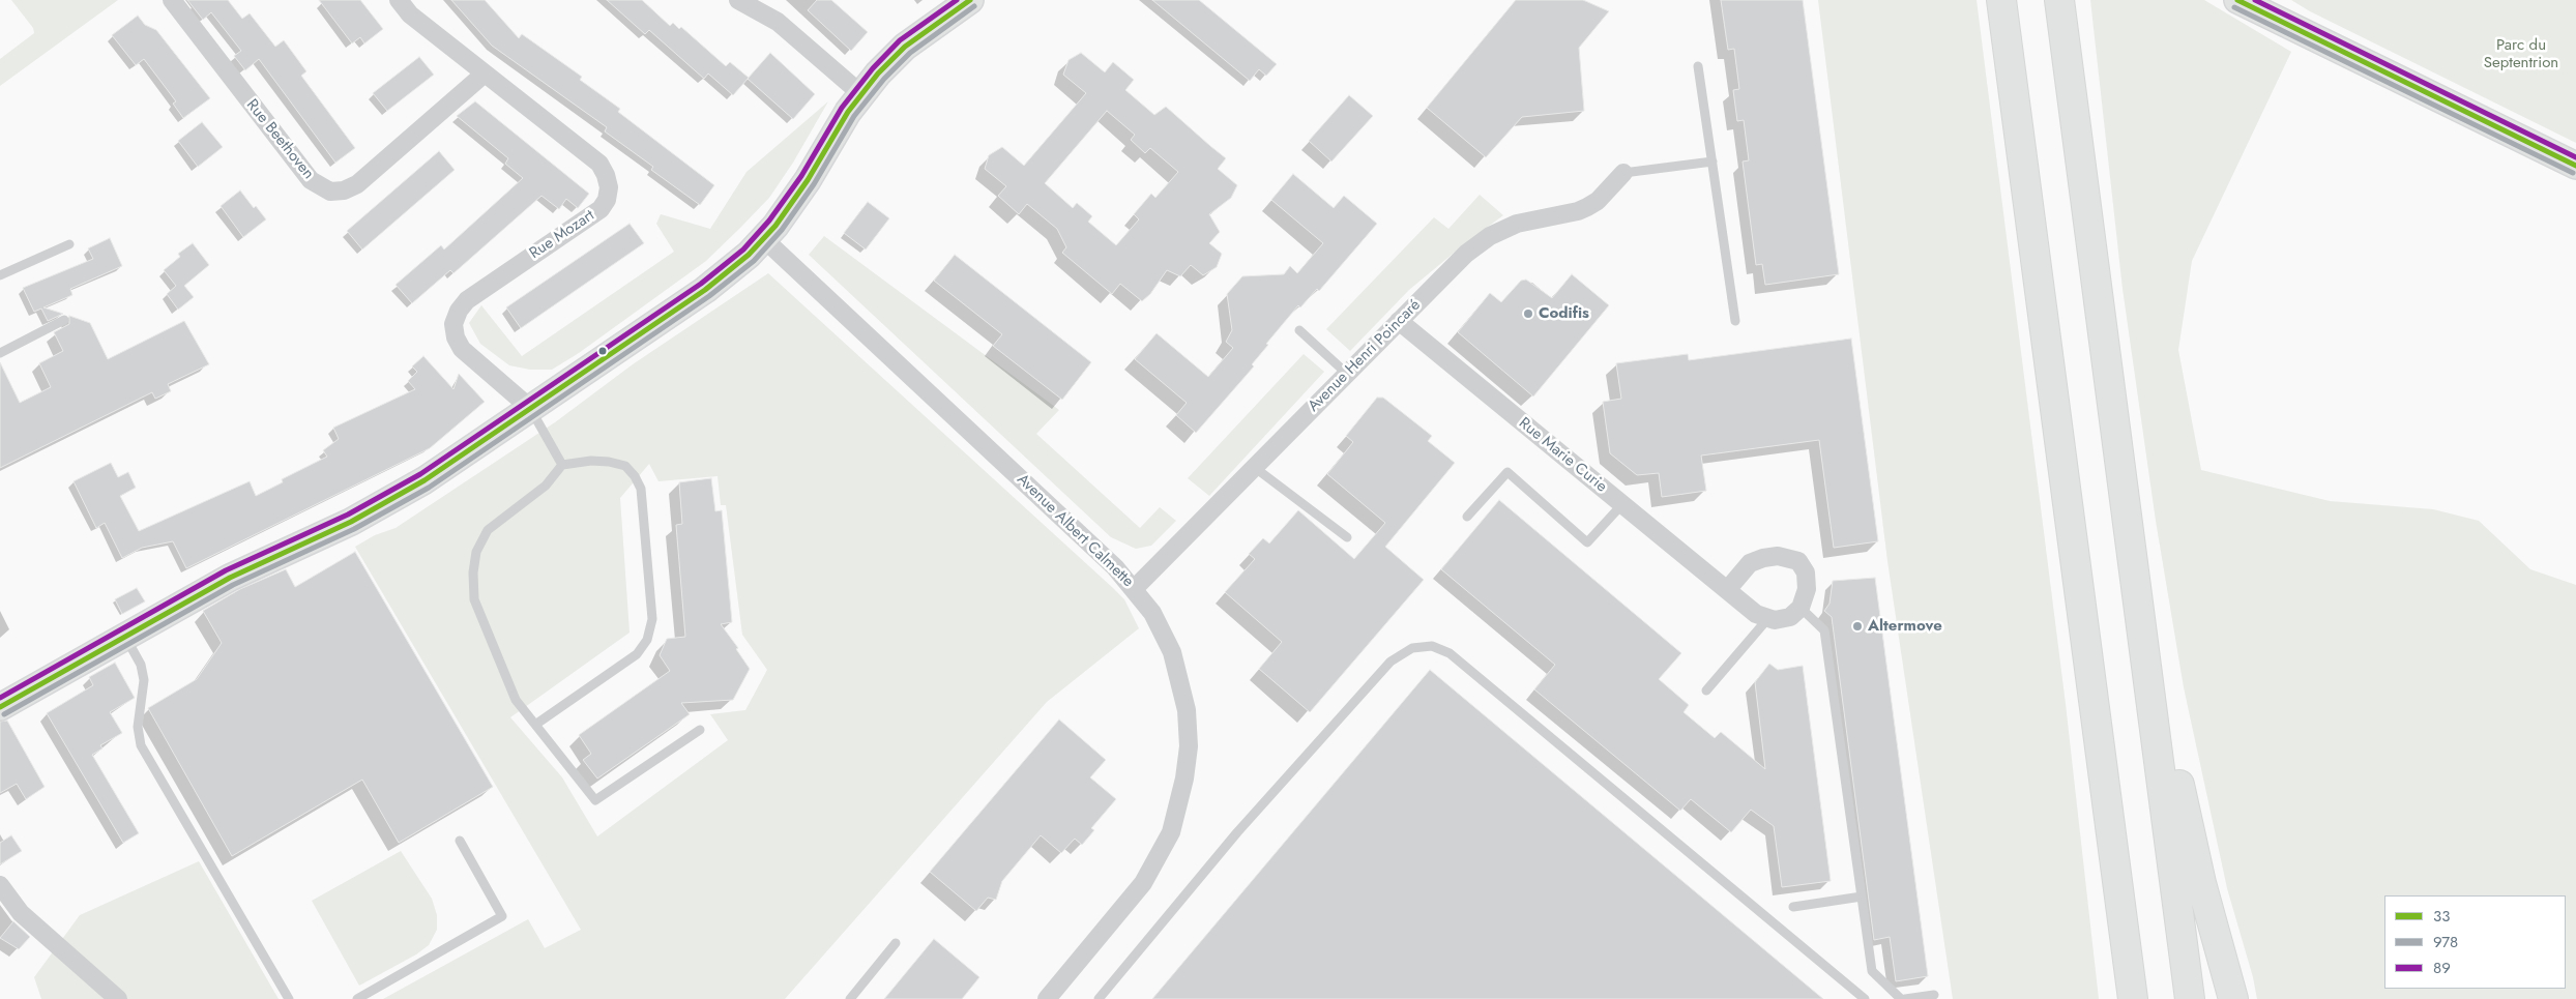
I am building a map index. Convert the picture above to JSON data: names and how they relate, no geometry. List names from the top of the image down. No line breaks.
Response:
{"streets":{"street":["Rue Beethoven","Rue Mozart","Avenue Henri Poincaré","Rue Marie Curie","Avenue Albert Calmette"]},"crossings":[["Rue Beethoven","Rue Mozart"],["Avenue Henri Poincaré","Rue Marie Curie"],["Avenue Henri Poincaré","Avenue Albert Calmette"]],"parks":["Parc du Septentrion"],"places":["Codifis","Altermove"],"lines":["transit line 33","transit line 89","transit line 978"],"legend":["33","978","89"]}
